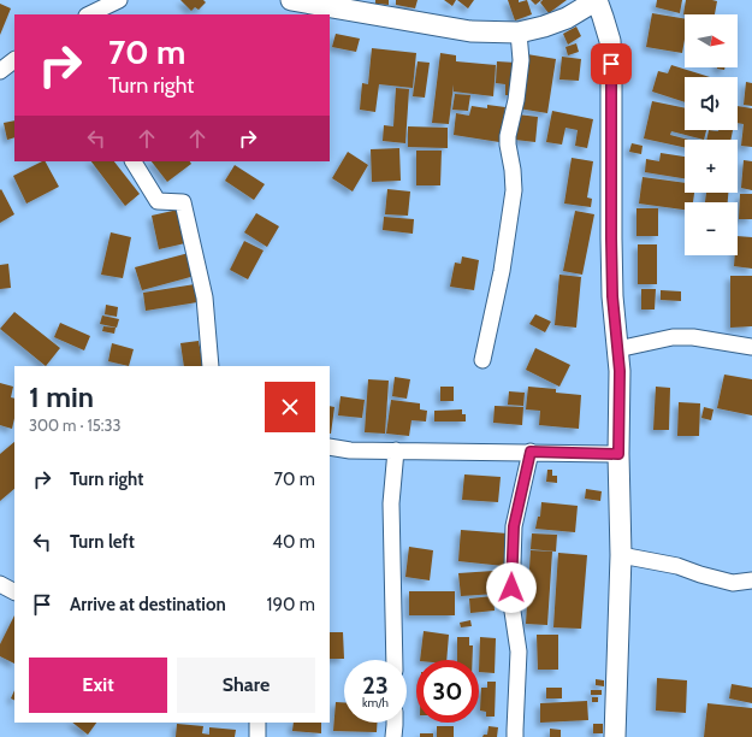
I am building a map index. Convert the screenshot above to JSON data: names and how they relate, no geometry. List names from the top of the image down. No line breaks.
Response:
{"north":"right","page":{"map_buttons":["+","−"],"turn":["70 m","Turn right"],"heading":["1 min","300 m · 15:33"],"list":[{"name":"Turn right","value":"70 m"},{"name":"Turn left","value":"40 m"},{"name":"Arrive at destination","value":"190 m"}],"buttons":["Exit","Share"],"speed":"23 km/h","limit":"30"}}
